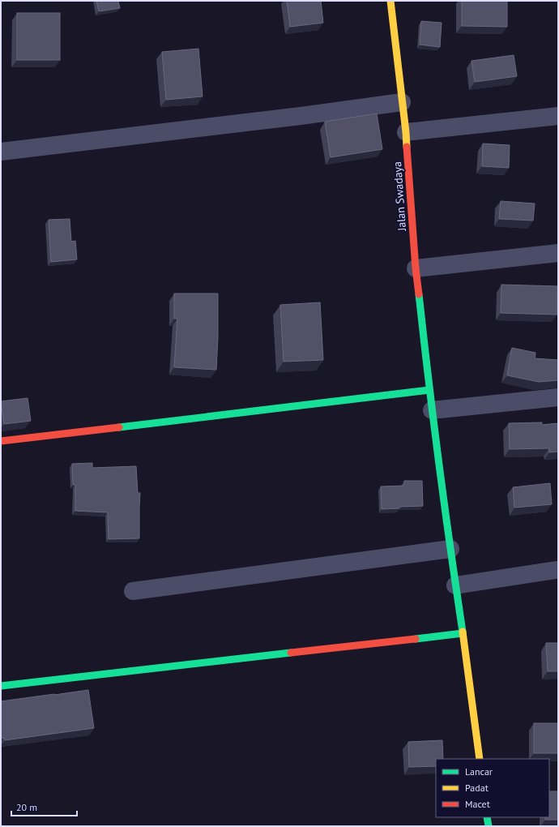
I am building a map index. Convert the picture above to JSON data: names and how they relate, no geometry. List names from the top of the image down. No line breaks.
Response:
{"streets":{"street":["Jalan Swadaya"]},"legend":["Lancar","Padat","Macet"],"scale_bar":"20 m"}
